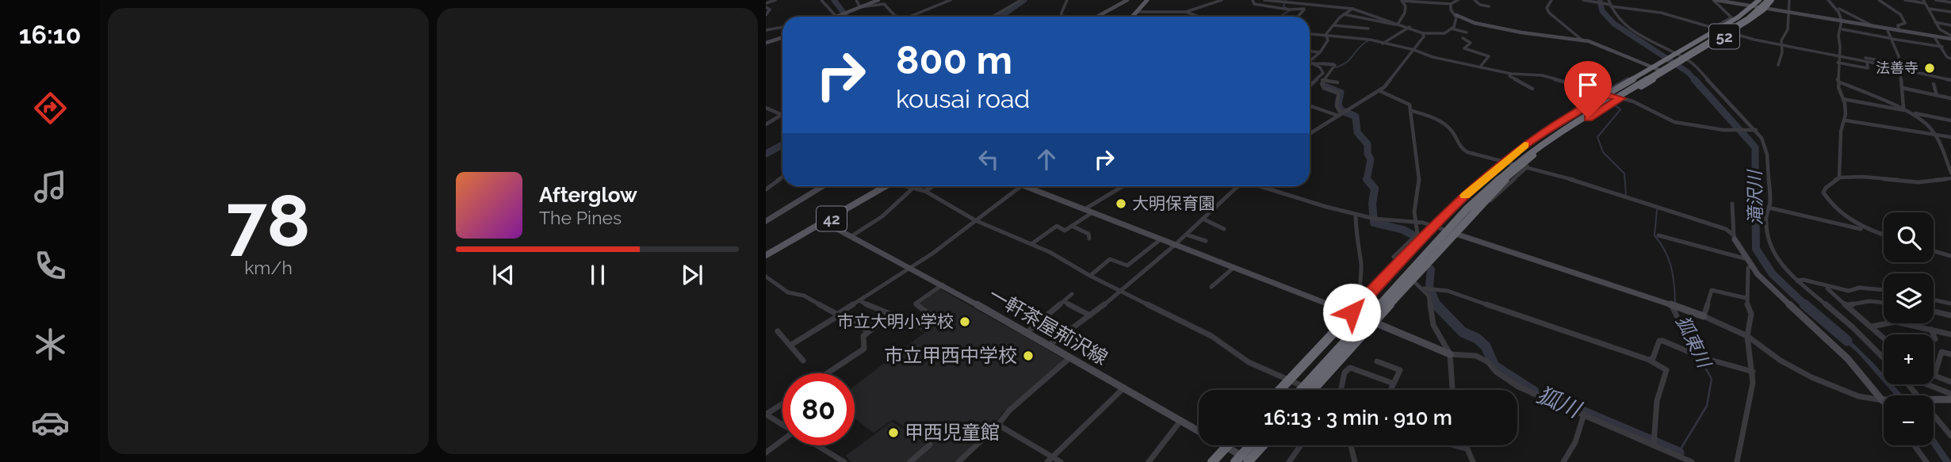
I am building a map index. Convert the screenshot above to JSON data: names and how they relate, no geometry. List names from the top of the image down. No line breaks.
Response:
{"streets":{"highway":["52"],"main road":["42"],"street":["一軒茶屋荊沢線"]},"crossings":[["42","一軒茶屋荊沢線"]],"water":["滝沢川","狐東川","狐川"],"places":["法善寺","大明保育園","市立大明小学校","市立甲西中学校","甲西児童館"],"page":{"tabs":"16:10","tile":["78","km/h"],"turn":["800 m","kousai road"],"song":["Afterglow","The Pines"],"map_buttons":["+","−"],"limit":"80","trip":"16:13 · 3 min · 910 m"}}
